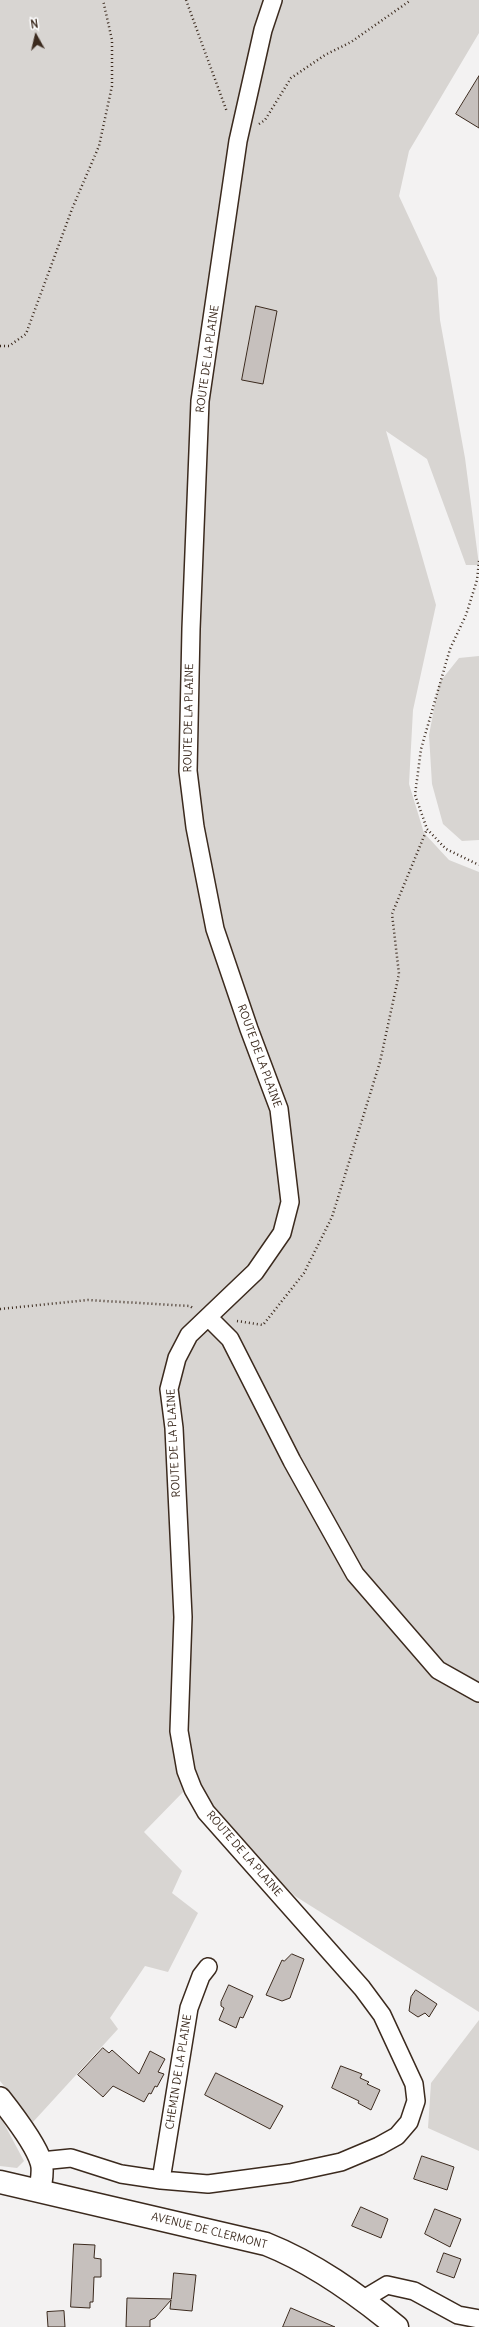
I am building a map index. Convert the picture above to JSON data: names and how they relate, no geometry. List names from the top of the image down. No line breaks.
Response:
{"streets":{"main road":["AVENUE DE CLERMONT"],"street":["ROUTE DE LA PLAINE","CHEMIN DE LA PLAINE"]},"crossings":[["ROUTE DE LA PLAINE","CHEMIN DE LA PLAINE"]],"north":"top"}
